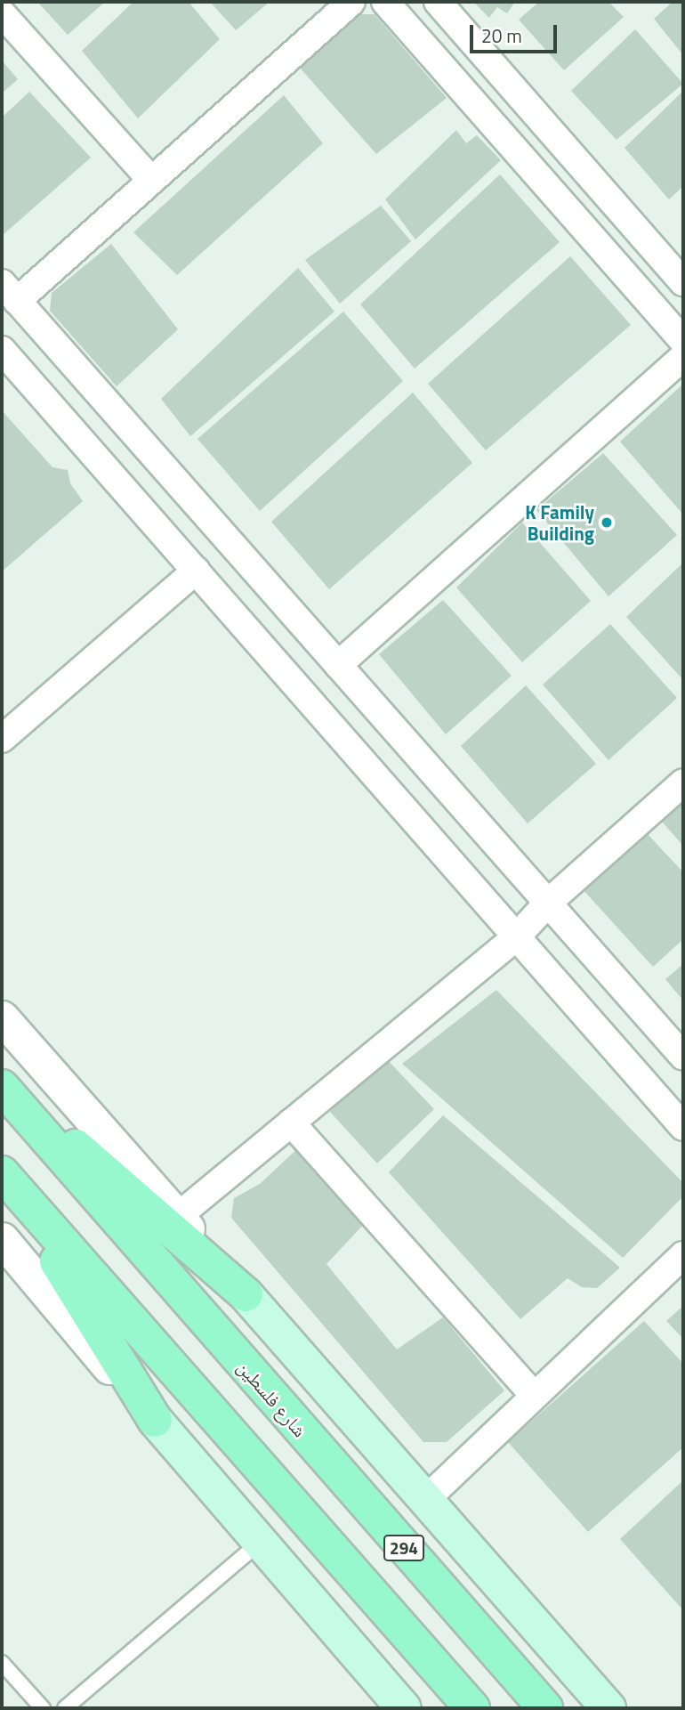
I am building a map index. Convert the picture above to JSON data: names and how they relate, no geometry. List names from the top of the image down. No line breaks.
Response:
{"streets":{"main road":["شارع فلسطين","294"]},"places":["K Family Building"],"scale_bar":"20 m"}
